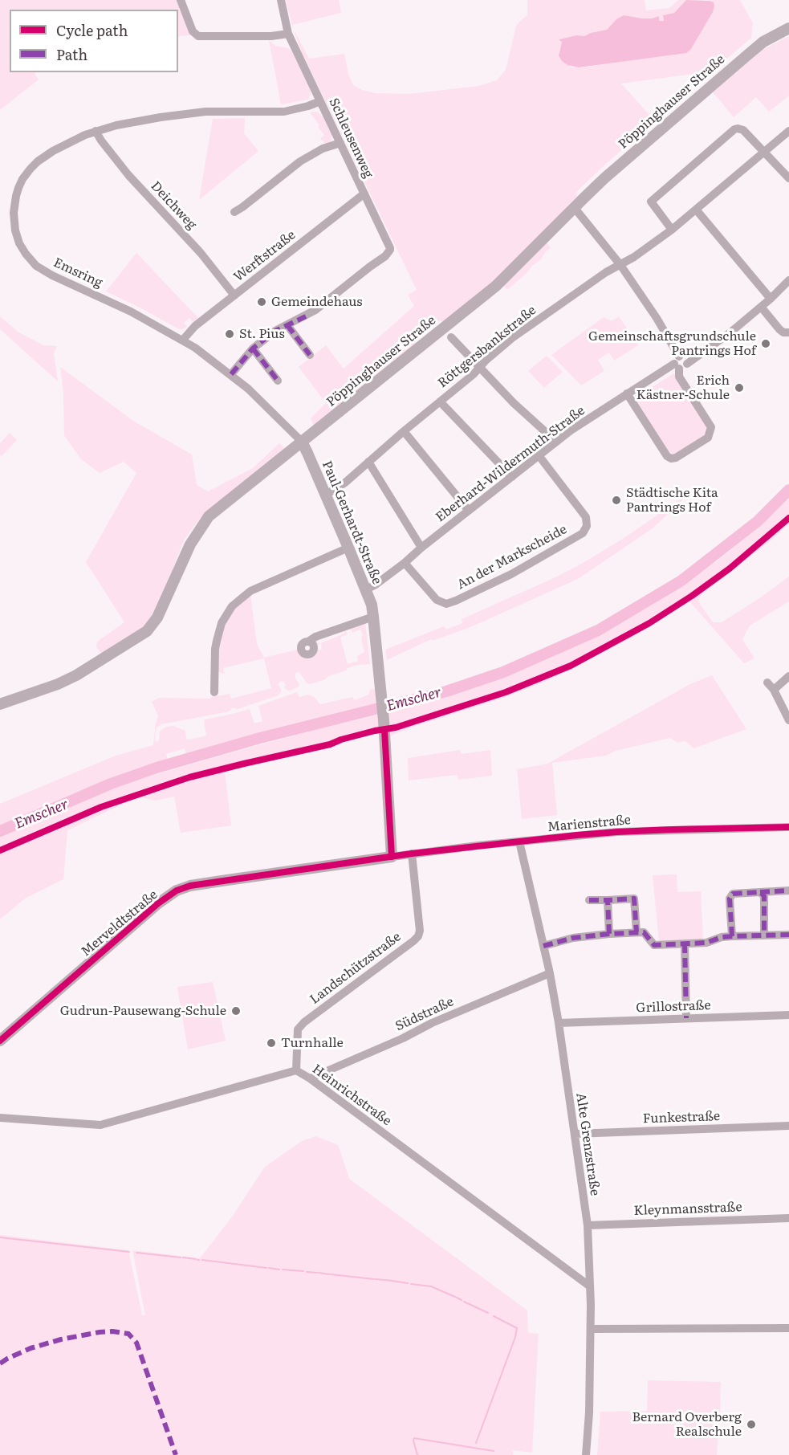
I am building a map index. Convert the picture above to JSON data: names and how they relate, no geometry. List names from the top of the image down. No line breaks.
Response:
{"streets":{"main road":["Pöppinghauser Straße","Paul-Gerhardt-Straße","Merveldtstraße"],"street":["Schleusenweg","Deichweg","Werftstraße","Emsring","Röttgersbankstraße","Eberhard-Wildermuth-Straße","An der Markscheide","Marienstraße","Landschützstraße","Grillostraße","Südstraße","Heinrichstraße","Funkestraße","Alte Grenzstraße","Kleynmansstraße"]},"crossings":[["Pöppinghauser Straße","Emsring"],["Pöppinghauser Straße","Paul-Gerhardt-Straße"],["Schleusenweg","Werftstraße"],["Schleusenweg","Emsring"],["Deichweg","Werftstraße"],["Deichweg","Emsring"],["Werftstraße","Emsring"],["Emsring","Paul-Gerhardt-Straße"],["Röttgersbankstraße","Paul-Gerhardt-Straße"],["Eberhard-Wildermuth-Straße","Paul-Gerhardt-Straße"],["Eberhard-Wildermuth-Straße","An der Markscheide"],["Paul-Gerhardt-Straße","Marienstraße"],["Paul-Gerhardt-Straße","Merveldtstraße"],["Marienstraße","Merveldtstraße"],["Marienstraße","Landschützstraße"],["Marienstraße","Alte Grenzstraße"],["Landschützstraße","Heinrichstraße"],["Grillostraße","Alte Grenzstraße"],["Südstraße","Heinrichstraße"],["Südstraße","Alte Grenzstraße"],["Heinrichstraße","Alte Grenzstraße"],["Funkestraße","Alte Grenzstraße"],["Alte Grenzstraße","Kleynmansstraße"]],"water":["Emscher"],"places":["Gemeindehaus","St. Pius","Gemeinschaftsgrundschule Pantrings Hof","Erich Kästner-Schule","Städtische Kita Pantrings Hof","Gudrun-Pausewang-Schule","Turnhalle","Bernard Overberg Realschule"],"legend":["Cycle path","Path"]}
